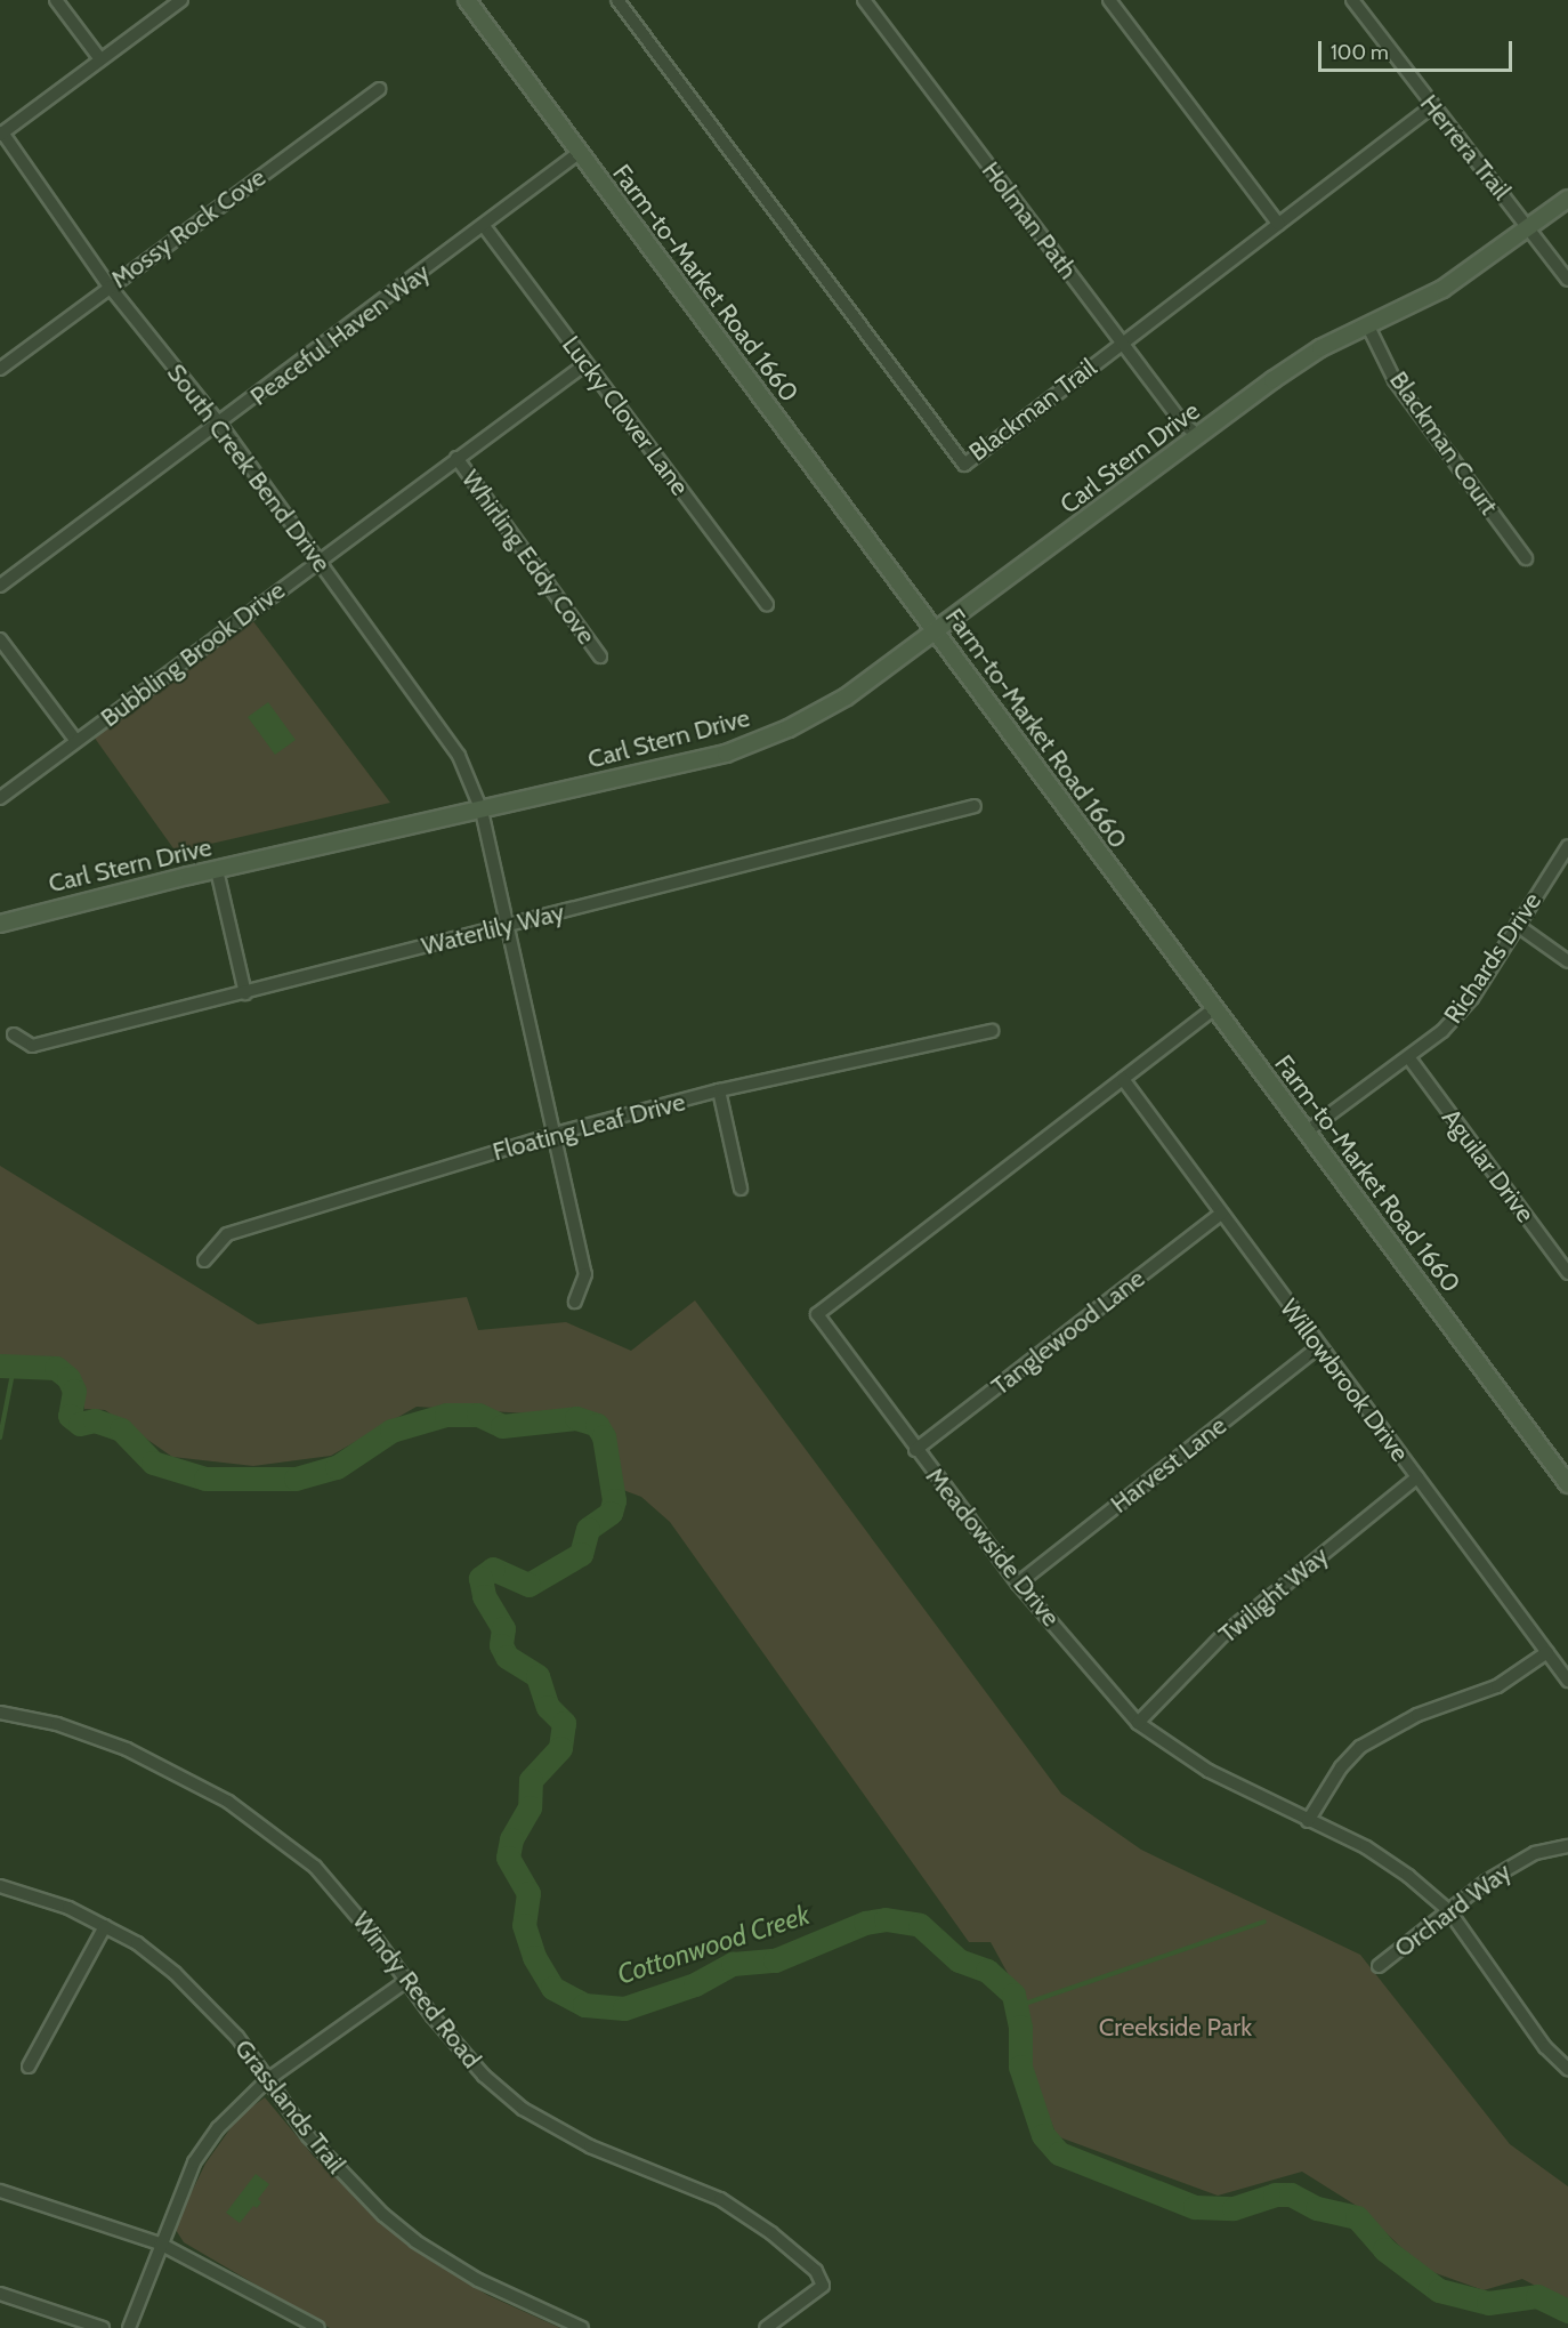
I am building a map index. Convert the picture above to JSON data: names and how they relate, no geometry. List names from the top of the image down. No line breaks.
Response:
{"streets":{"main road":["Farm-to-Market Road 1660","Carl Stern Drive"],"street":["Herrera Trail","Holman Path","Mossy Rock Cove","Peaceful Haven Way","Blackman Trail","Lucky Clover Lane","Blackman Court","South Creek Bend Drive","Whirling Eddy Cove","Bubbling Brook Drive","Waterlily Way","Richards Drive","Floating Leaf Drive","Aguilar Drive","Tanglewood Lane","Willowbrook Drive","Harvest Lane","Meadowside Drive","Twilight Way","Orchard Way","Windy Reed Road","Grasslands Trail"]},"crossings":[["Herrera Trail","Blackman Trail"],["Herrera Trail","Carl Stern Drive"],["Holman Path","Blackman Trail"],["Holman Path","Carl Stern Drive"],["Mossy Rock Cove","South Creek Bend Drive"],["Farm-to-Market Road 1660","Peaceful Haven Way"],["Farm-to-Market Road 1660","Carl Stern Drive"],["Farm-to-Market Road 1660","Richards Drive"],["Farm-to-Market Road 1660","Meadowside Drive"],["Peaceful Haven Way","Lucky Clover Lane"],["Peaceful Haven Way","South Creek Bend Drive"],["Lucky Clover Lane","Bubbling Brook Drive"],["Blackman Court","Carl Stern Drive"],["Carl Stern Drive","South Creek Bend Drive"],["South Creek Bend Drive","Bubbling Brook Drive"],["South Creek Bend Drive","Waterlily Way"],["South Creek Bend Drive","Floating Leaf Drive"],["Whirling Eddy Cove","Bubbling Brook Drive"],["Richards Drive","Aguilar Drive"],["Tanglewood Lane","Willowbrook Drive"],["Tanglewood Lane","Meadowside Drive"],["Willowbrook Drive","Harvest Lane"],["Willowbrook Drive","Meadowside Drive"],["Willowbrook Drive","Twilight Way"],["Harvest Lane","Meadowside Drive"],["Meadowside Drive","Twilight Way"],["Meadowside Drive","Orchard Way"]],"water":["Cottonwood Creek"],"parks":["Creekside Park"],"scale_bar":"100 m"}
